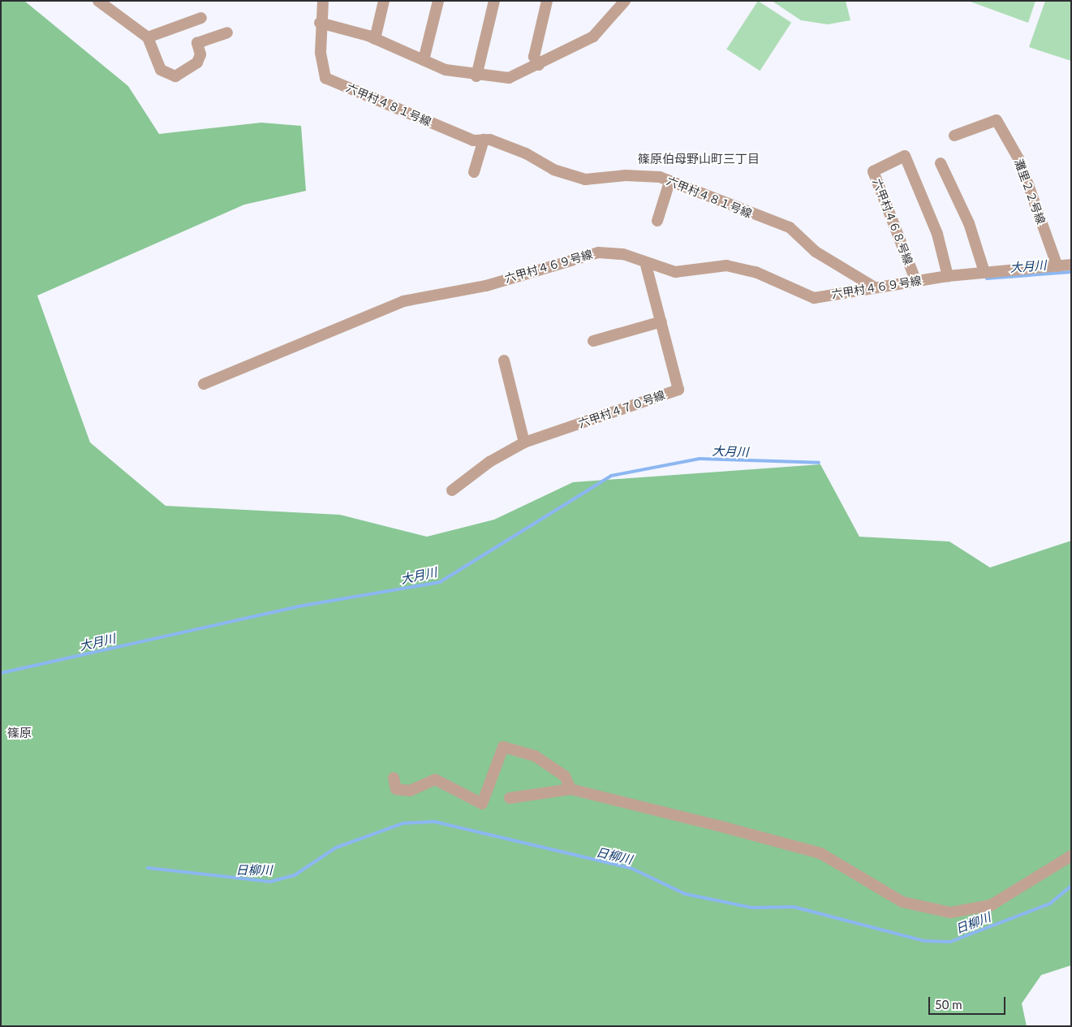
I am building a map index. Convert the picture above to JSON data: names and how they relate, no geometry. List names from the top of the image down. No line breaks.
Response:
{"streets":{"street":["六甲村４８１号線","灘里２２号線","六甲村４６８号線","六甲村４６９号線","六甲村４７０号線"]},"crossings":[["六甲村４８１号線","六甲村４６９号線"],["灘里２２号線","六甲村４６９号線"],["六甲村４６８号線","六甲村４６９号線"],["六甲村４６９号線","六甲村４７０号線"]],"districts":["篠原伯母野山町三丁目","篠原"],"water":["大月川","日柳川"],"scale_bar":"50 m"}
